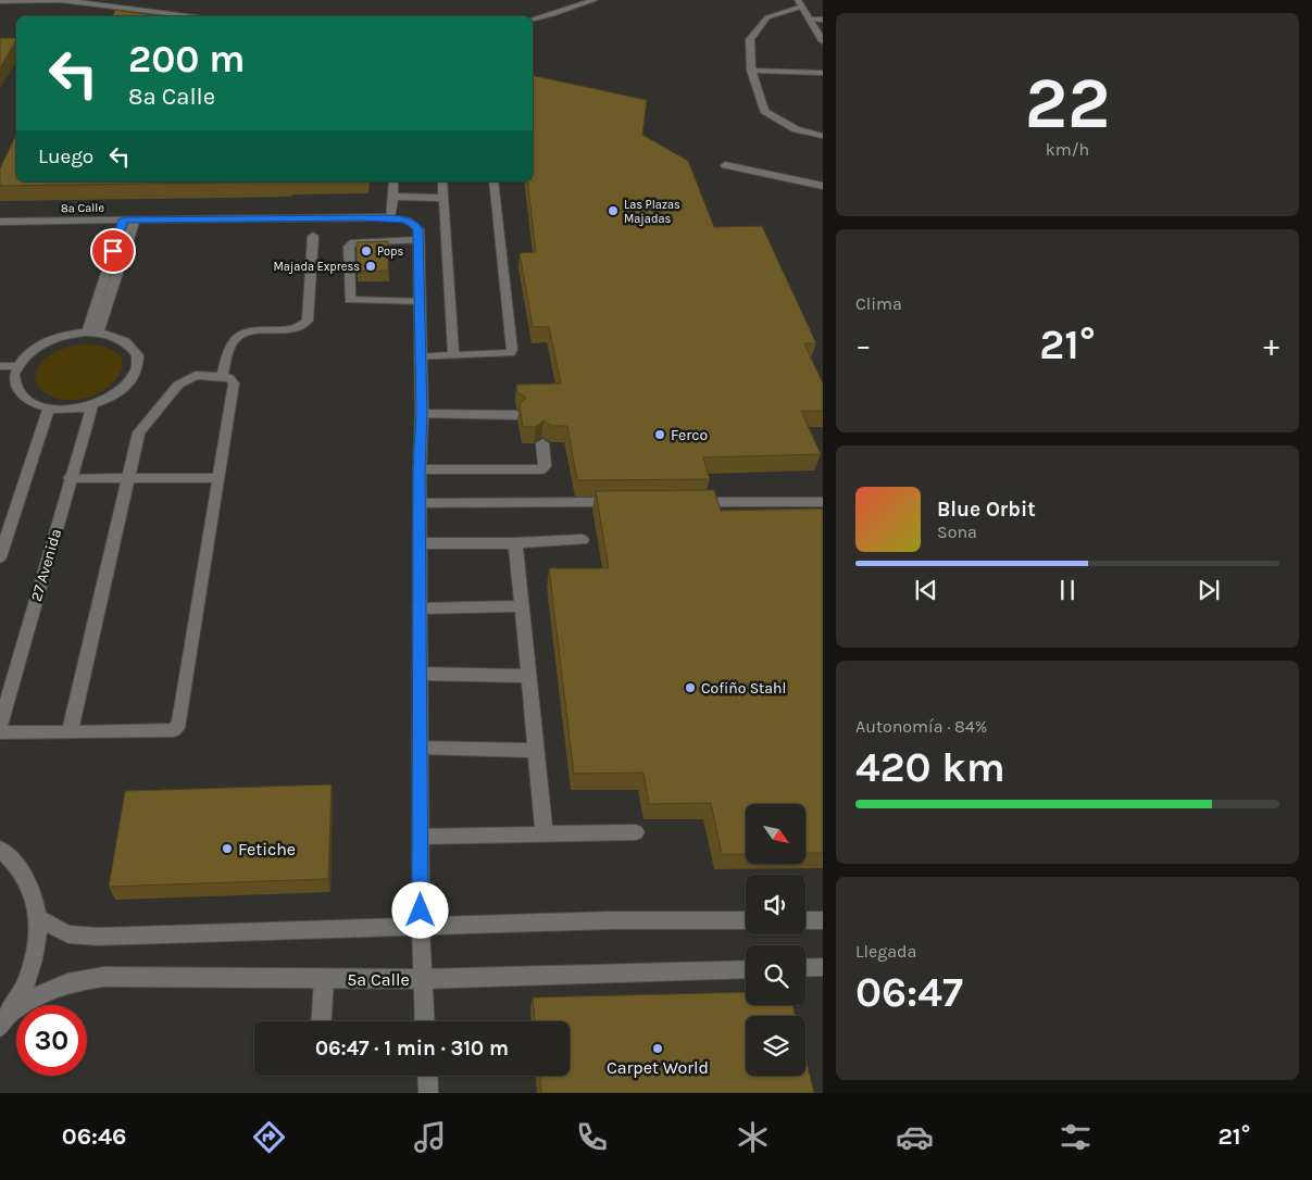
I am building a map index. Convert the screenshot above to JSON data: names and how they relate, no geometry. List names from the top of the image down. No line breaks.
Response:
{"streets":{"street":["8a Calle","27 Avenida","5a Calle"]},"places":["Las Plazas Majadas","Pops","Majada Express","Ferco","Cofiño Stahl","Fetiche","Carpet World"],"north":"bottom right","page":{"tile":[["22","km/h"],"Clima",["Autonomía · 84%","420 km"],["Llegada","06:47"]],"turn":["200 m","8a Calle"],"then":"Luego","heat":["−","21°","+"],"song":["Blue Orbit","Sona"],"limit":"30","trip":"06:47 · 1 min · 310 m","tabs":["06:46","21°"]}}
